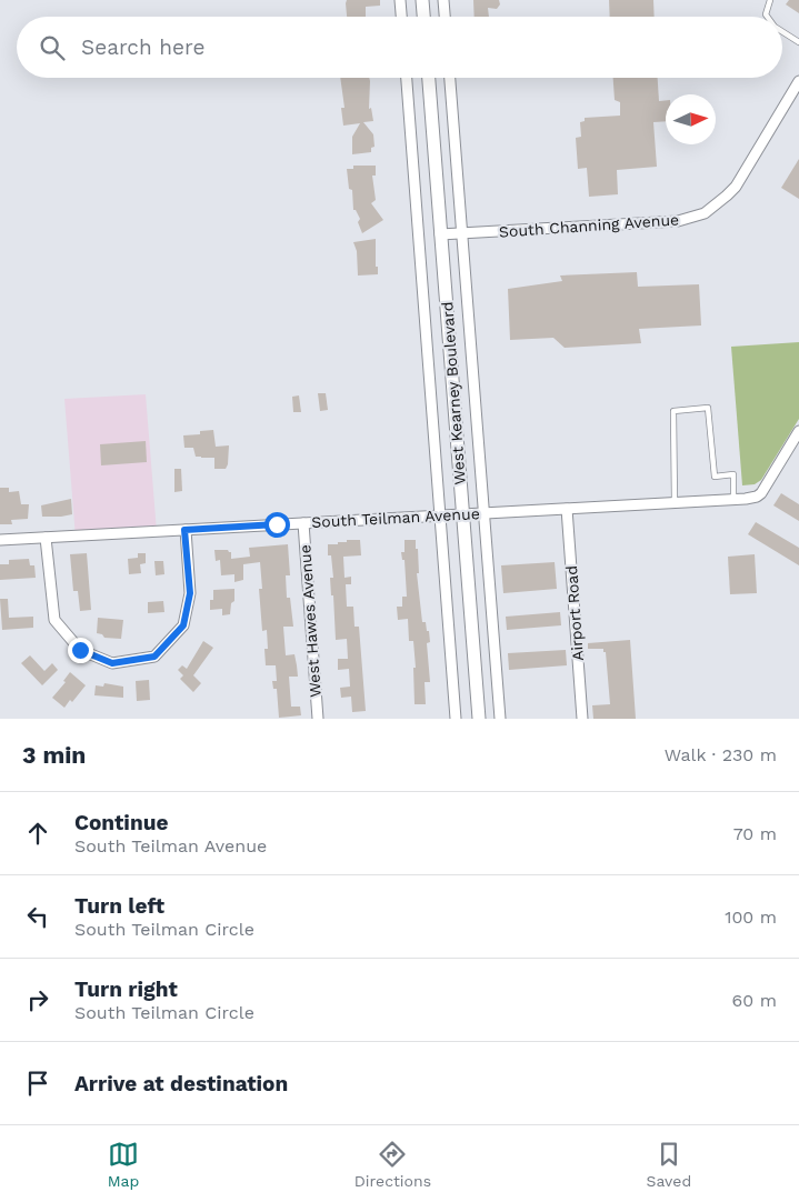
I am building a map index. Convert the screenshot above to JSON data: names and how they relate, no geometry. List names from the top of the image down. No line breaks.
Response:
{"streets":{"main road":["West Kearney Boulevard"],"street":["South Channing Avenue","South Teilman Avenue","Airport Road","West Hawes Avenue"]},"crossings":[["South Channing Avenue","West Kearney Boulevard"],["West Kearney Boulevard","South Teilman Avenue"],["South Teilman Avenue","Airport Road"],["South Teilman Avenue","West Hawes Avenue"]],"north":"right","page":{"search":"Search here","heading":["3 min","Walk · 230 m"],"list":[["Continue","South Teilman Avenue","70 m"],["Turn left","South Teilman Circle","100 m"],["Turn right","South Teilman Circle","60 m"],"Arrive at destination"],"nav":["Map","Directions","Saved"]}}
